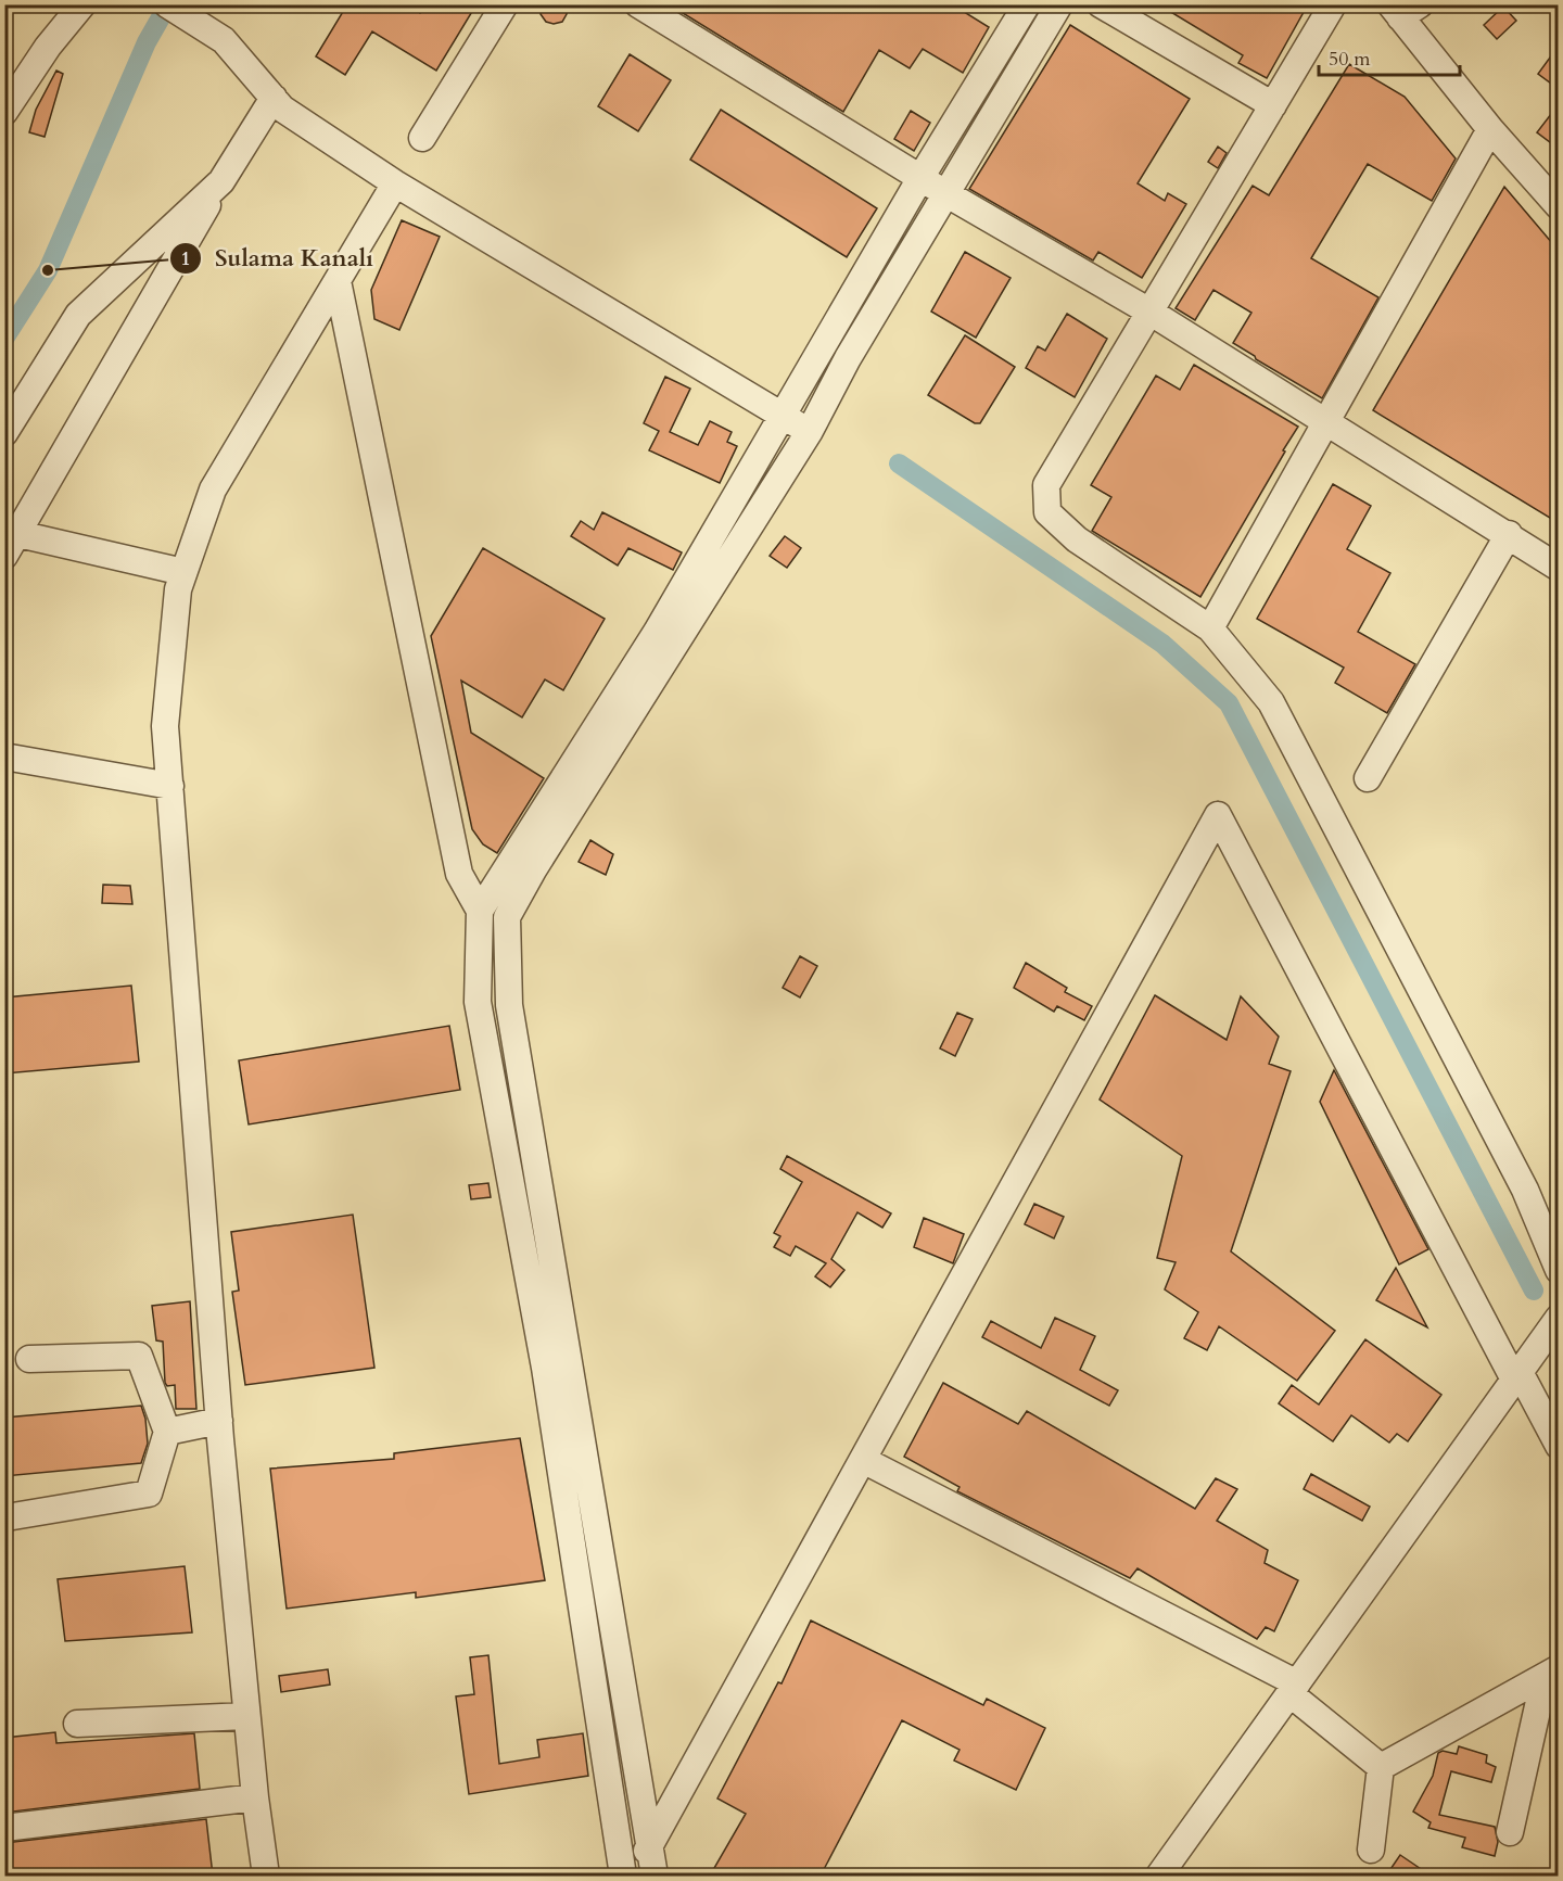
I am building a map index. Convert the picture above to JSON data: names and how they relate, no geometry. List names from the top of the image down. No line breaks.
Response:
{"places":["Sulama Kanalı"],"scale_bar":"50 m"}
